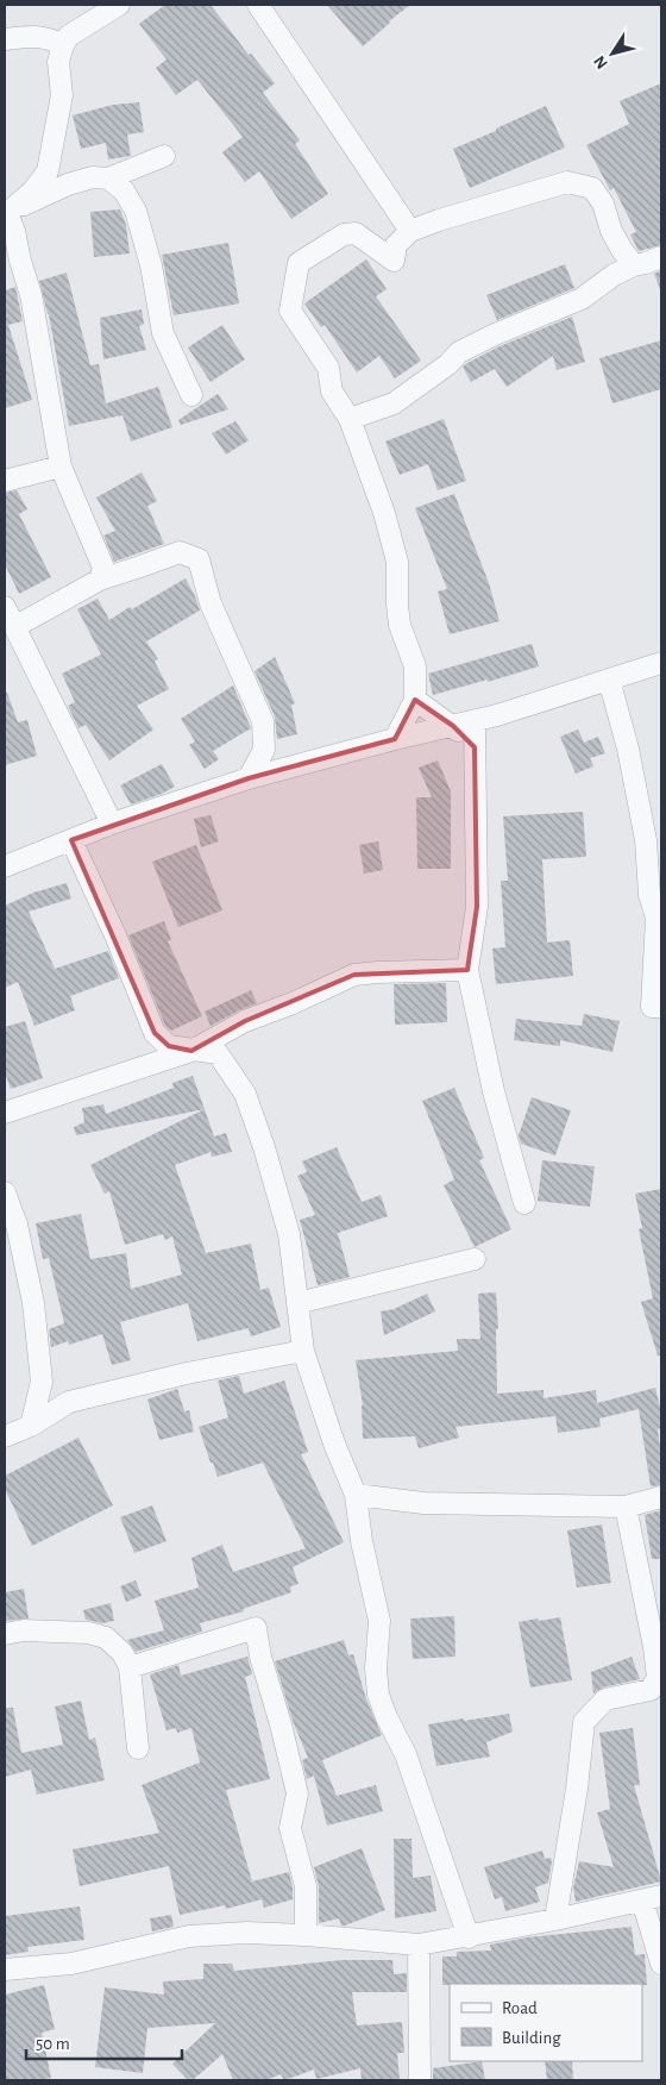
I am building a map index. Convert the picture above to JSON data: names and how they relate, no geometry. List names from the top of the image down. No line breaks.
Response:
{"legend":["Road","Building"],"scale_bar":"50 m","north":"bottom left"}
